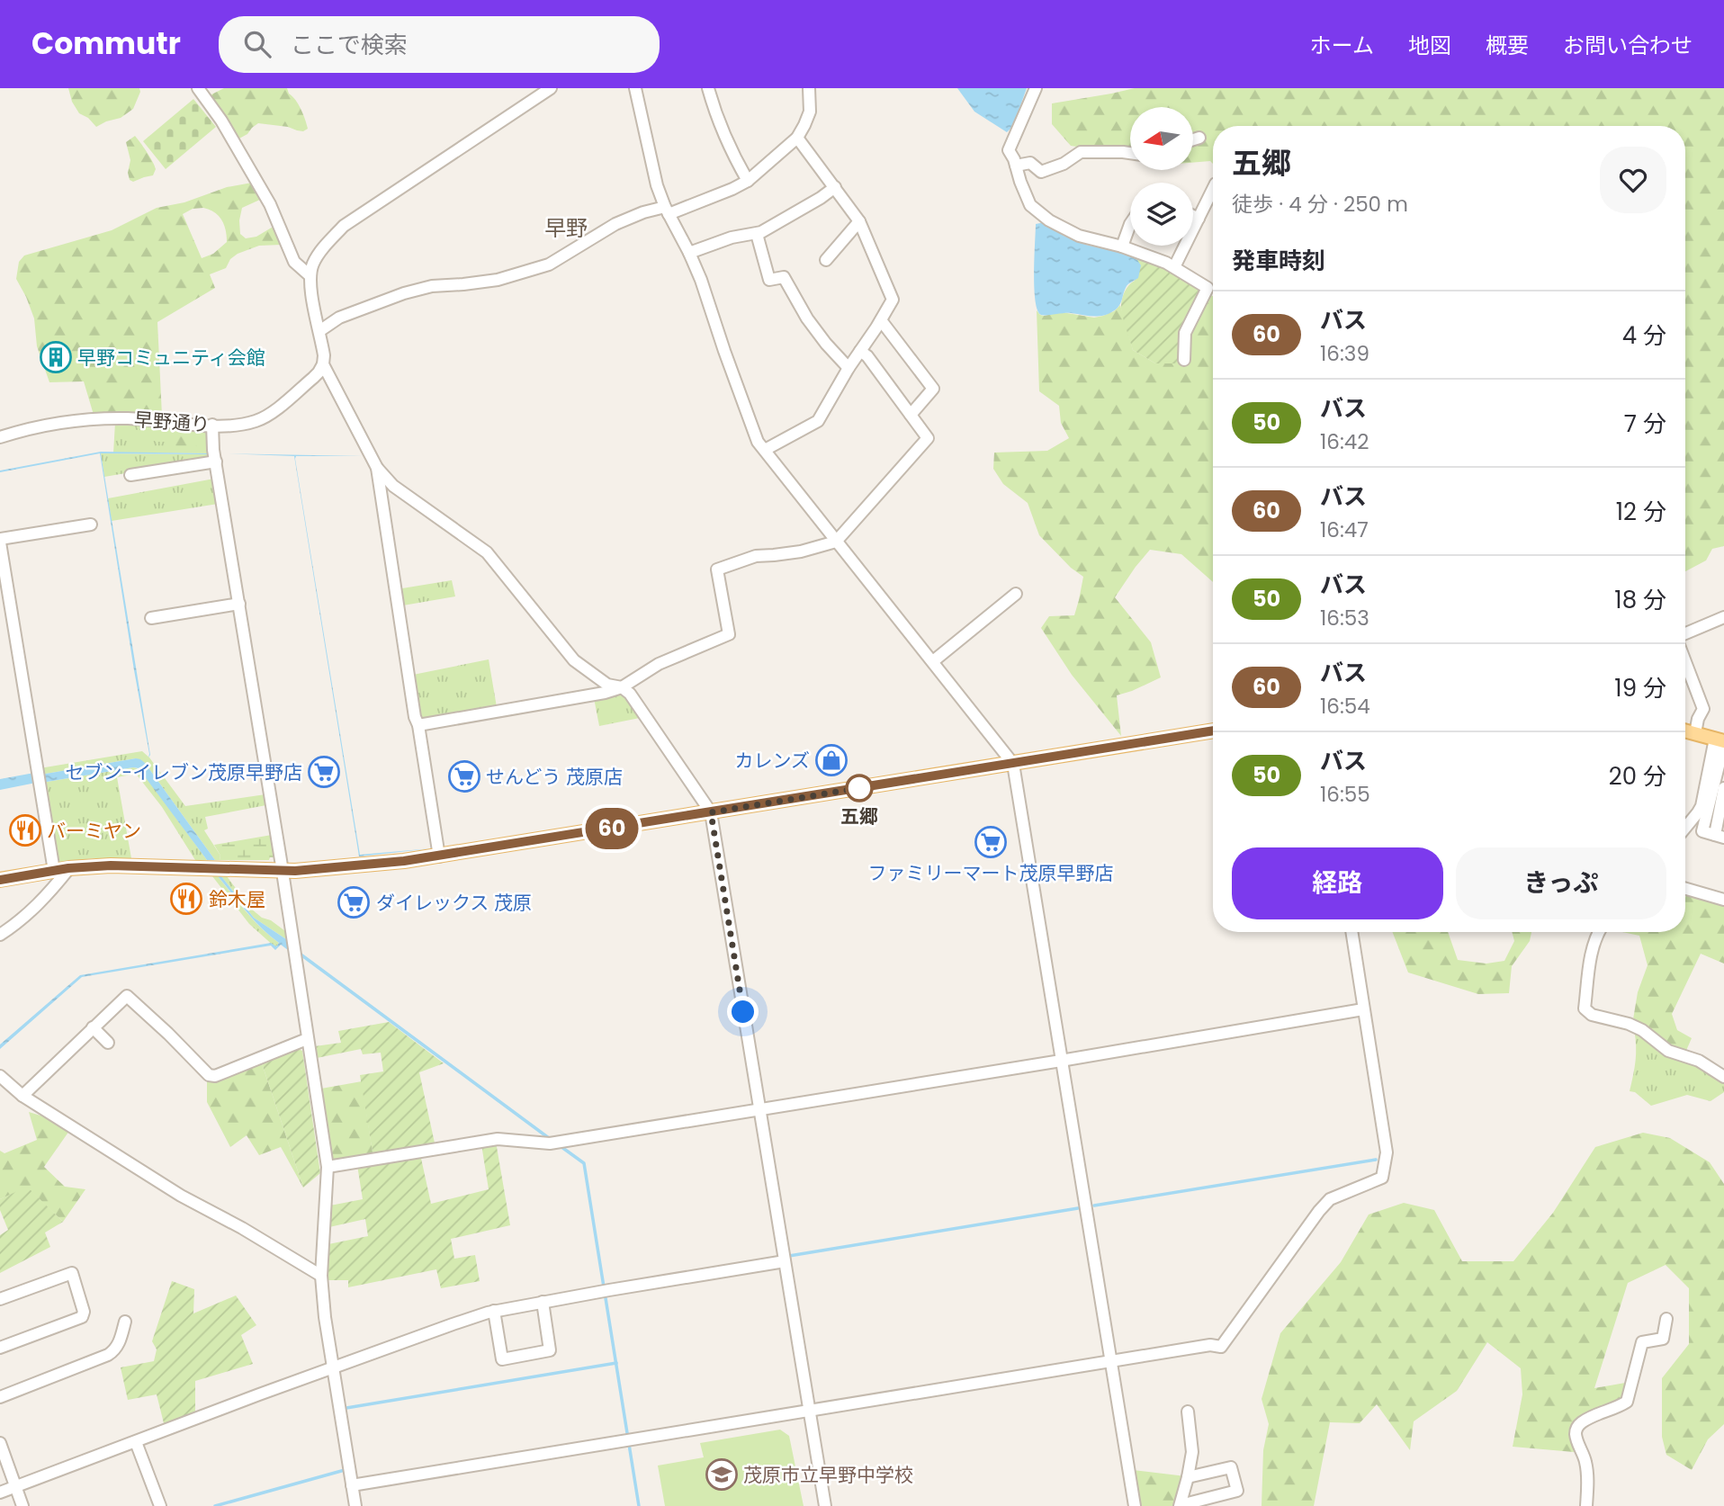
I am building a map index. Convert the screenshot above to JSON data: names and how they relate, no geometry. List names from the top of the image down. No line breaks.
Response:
{"streets":{"street":["早野通り"]},"districts":["早野"],"places":{"building":["早野コミュニティ会館"],"shop":["カレンズ"],"supermarket":["セブン-イレブン茂原早野店","せんどう 茂原店","ファミリーマート茂原早野店","ダイレックス 茂原"],"other":["五郷"],"restaurant":["バーミヤン","鈴木屋"],"school or university":["茂原市立早野中学校"]},"lines":["bus line 60"],"north":"left","page":{"header":"Commutr","search":"ここで検索","nav":["ホーム","地図","概要","お問い合わせ"],"on_map":"60","heading":[["五郷","徒歩 · 4 分 · 250 m"],"発車時刻"],"list":[{"mark":"60","name":"バス","note":"16:39","value":"4 分"},{"mark":"50","name":"バス","note":"16:42","value":"7 分"},{"mark":"60","name":"バス","note":"16:47","value":"12 分"},{"mark":"50","name":"バス","note":"16:53","value":"18 分"},{"mark":"60","name":"バス","note":"16:54","value":"19 分"},{"mark":"50","name":"バス","note":"16:55","value":"20 分"}],"buttons":["経路","きっぷ"]}}
